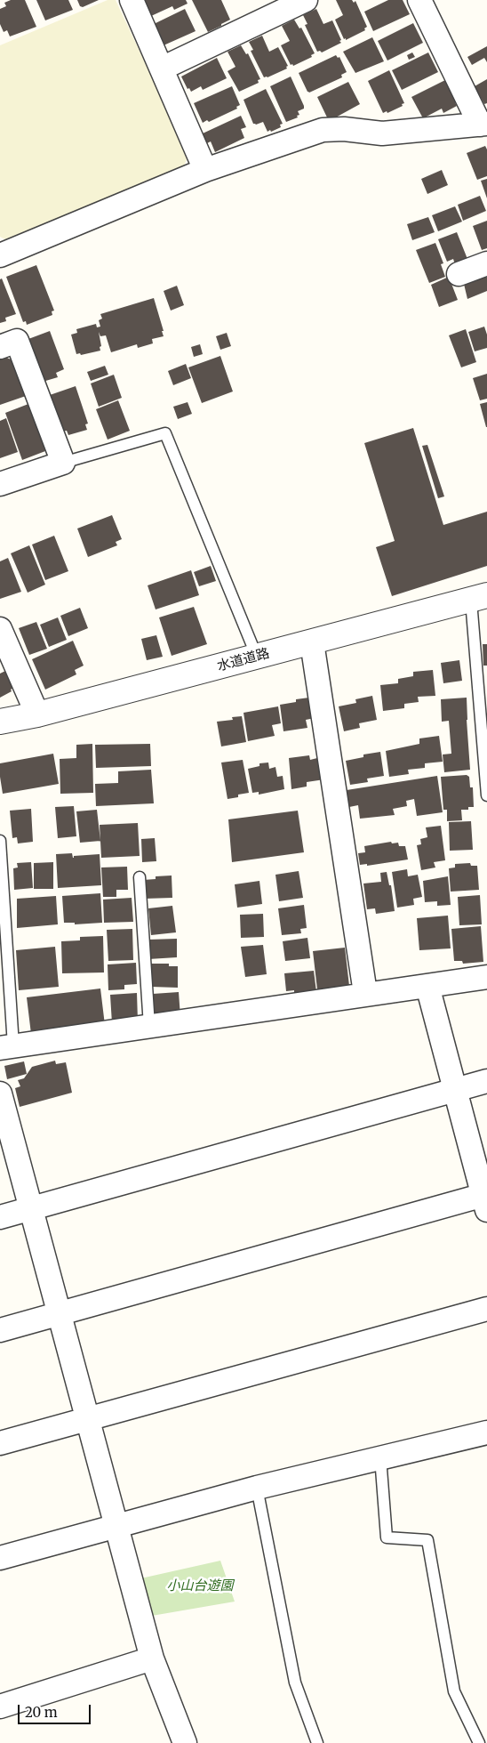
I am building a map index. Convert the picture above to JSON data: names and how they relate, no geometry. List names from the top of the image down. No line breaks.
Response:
{"streets":{"street":["水道道路"]},"parks":["小山台遊園"],"scale_bar":"20 m"}
